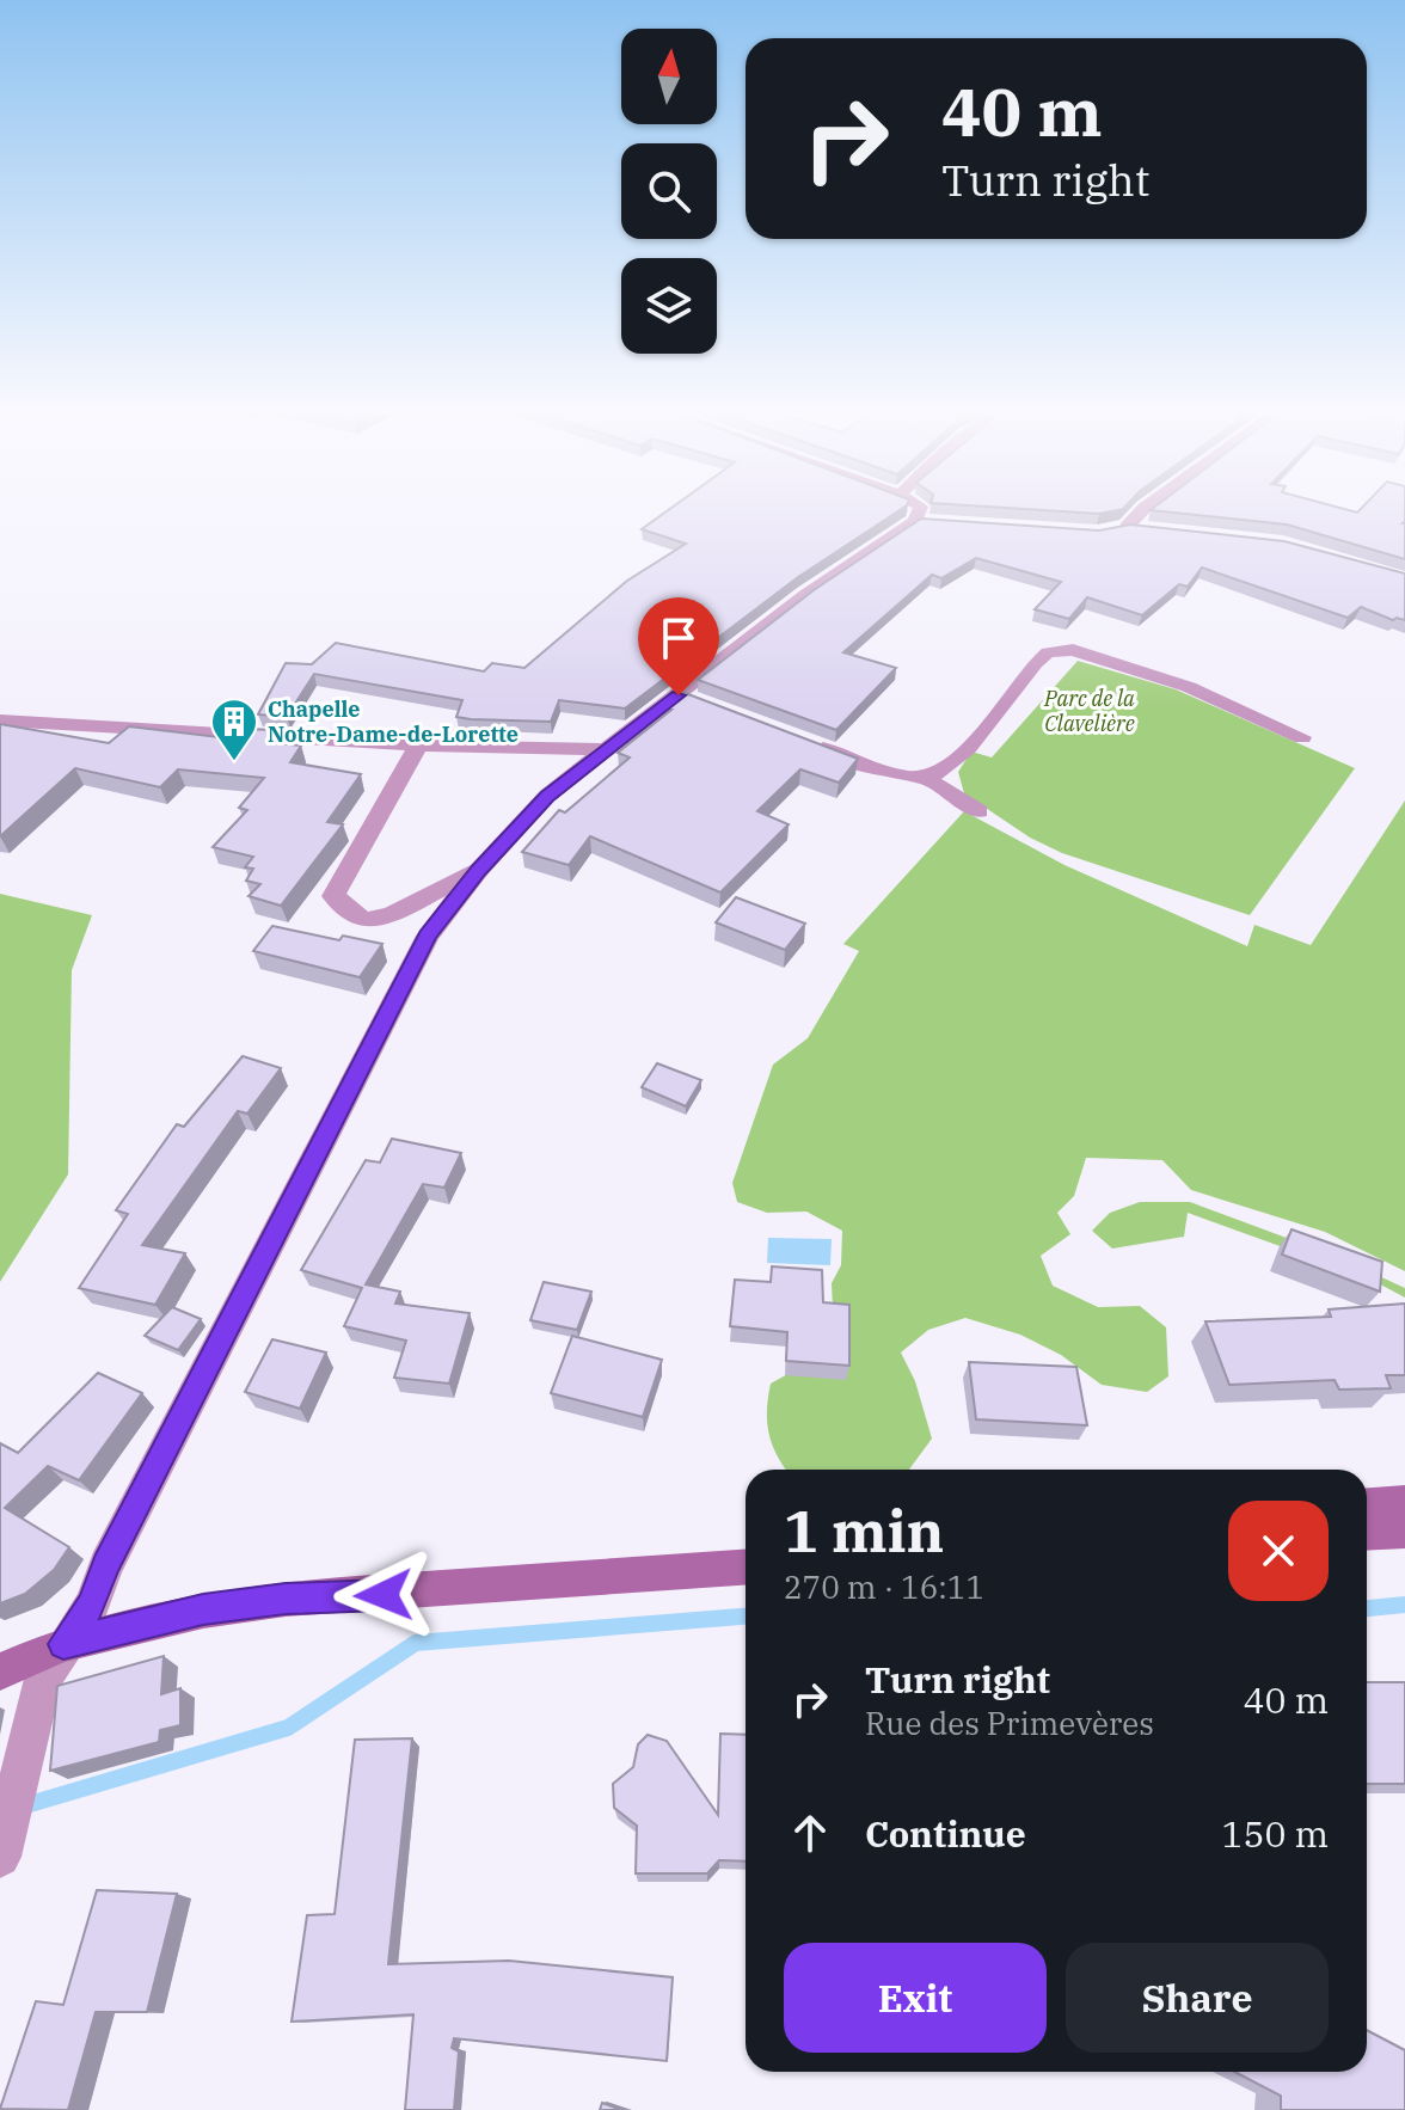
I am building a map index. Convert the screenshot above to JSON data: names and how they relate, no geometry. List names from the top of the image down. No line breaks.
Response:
{"parks":["Parc de la Clavelière"],"places":{"building":["Chapelle Notre-Dame-de-Lorette"]},"north":"top","page":{"turn":["40 m","Turn right"],"heading":["1 min","270 m · 16:11"],"list":[{"name":"Turn right","note":"Rue des Primevères","value":"40 m"},{"name":"Continue","value":"150 m"}],"buttons":["Exit","Share"]}}
